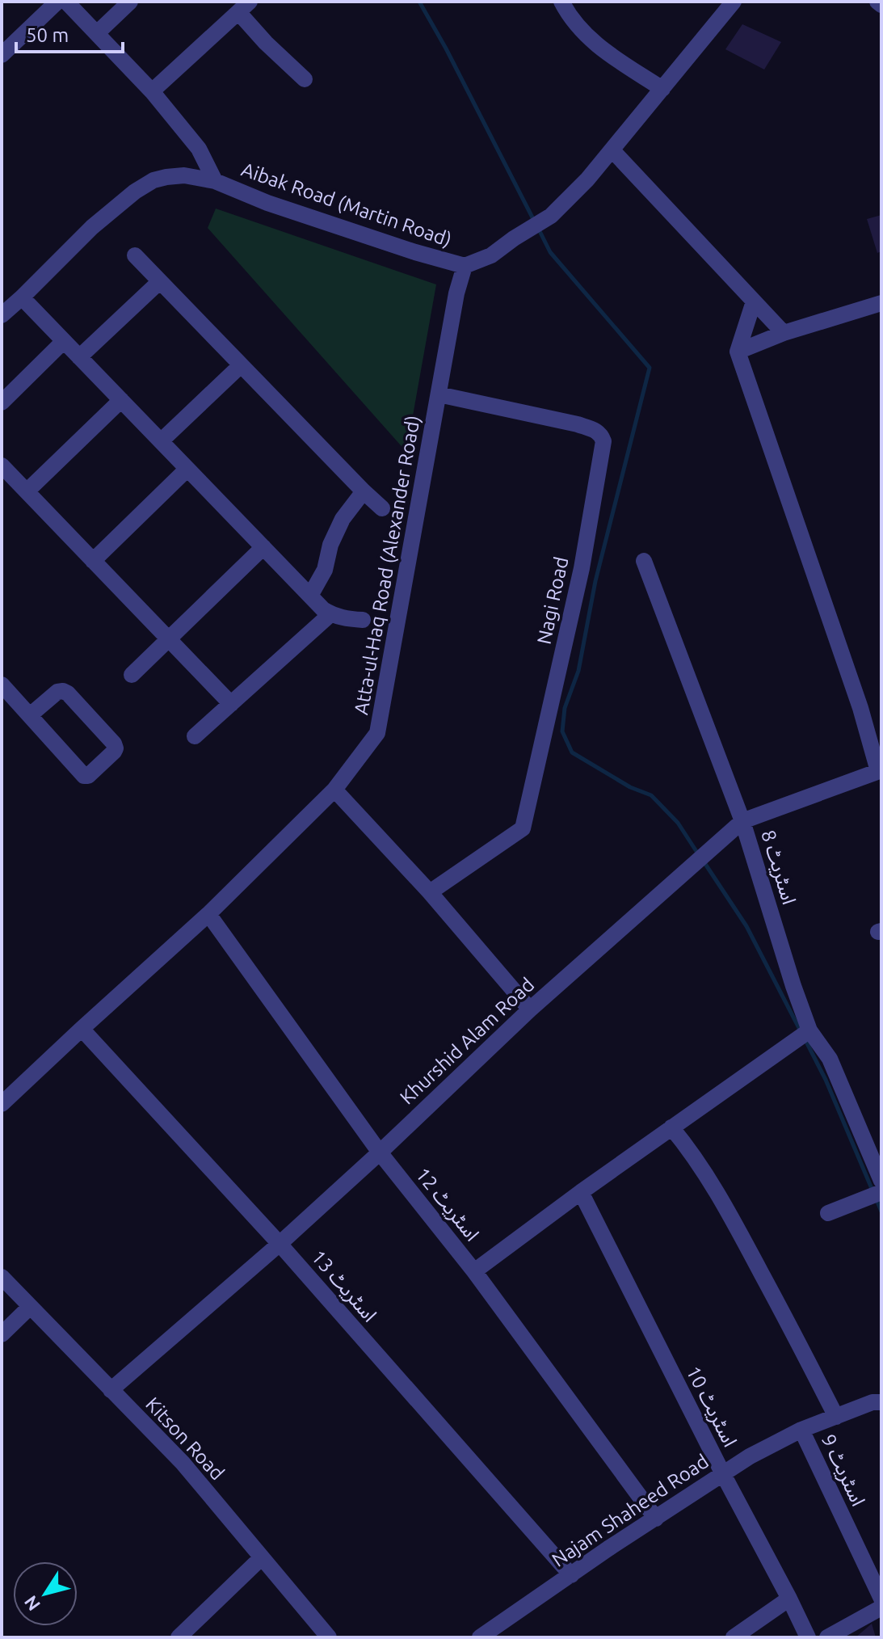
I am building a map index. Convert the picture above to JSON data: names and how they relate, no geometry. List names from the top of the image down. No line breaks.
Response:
{"streets":{"street":["Aibak Road (Martin Road)","Atta-ul-Haq Road (Alexander Road)","Nagi Road","اسٹریٹ 8","Khurshid Alam Road","اسٹریٹ 12","اسٹریٹ 13","اسٹریٹ 10","Kitson Road","اسٹریٹ 9","Najam Shaheed Road"]},"crossings":[["Aibak Road (Martin Road)","Atta-ul-Haq Road (Alexander Road)"],["Atta-ul-Haq Road (Alexander Road)","Nagi Road"],["Atta-ul-Haq Road (Alexander Road)","اسٹریٹ 12"],["Atta-ul-Haq Road (Alexander Road)","اسٹریٹ 13"],["اسٹریٹ 8","Khurshid Alam Road"],["Khurshid Alam Road","اسٹریٹ 12"],["Khurshid Alam Road","اسٹریٹ 13"],["Khurshid Alam Road","Kitson Road"],["اسٹریٹ 12","Najam Shaheed Road"],["اسٹریٹ 13","Najam Shaheed Road"],["اسٹریٹ 10","Najam Shaheed Road"],["اسٹریٹ 9","Najam Shaheed Road"]],"scale_bar":"50 m","north":"bottom left"}
